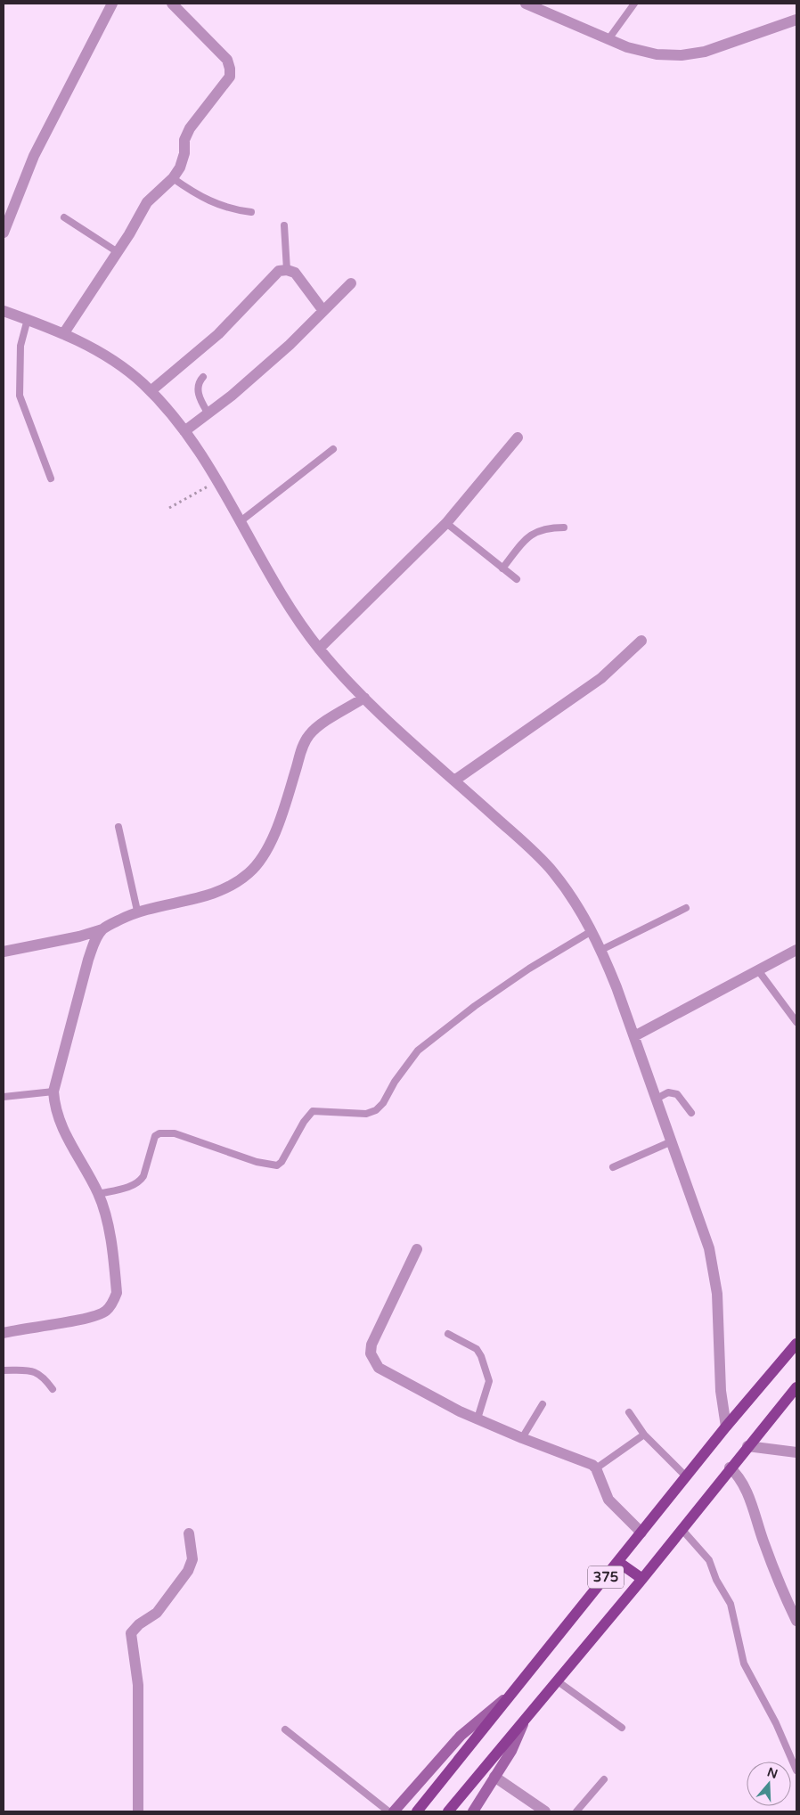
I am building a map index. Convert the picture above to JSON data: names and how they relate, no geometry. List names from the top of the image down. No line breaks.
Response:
{"streets":{"main road":["375"]},"north":"top"}
